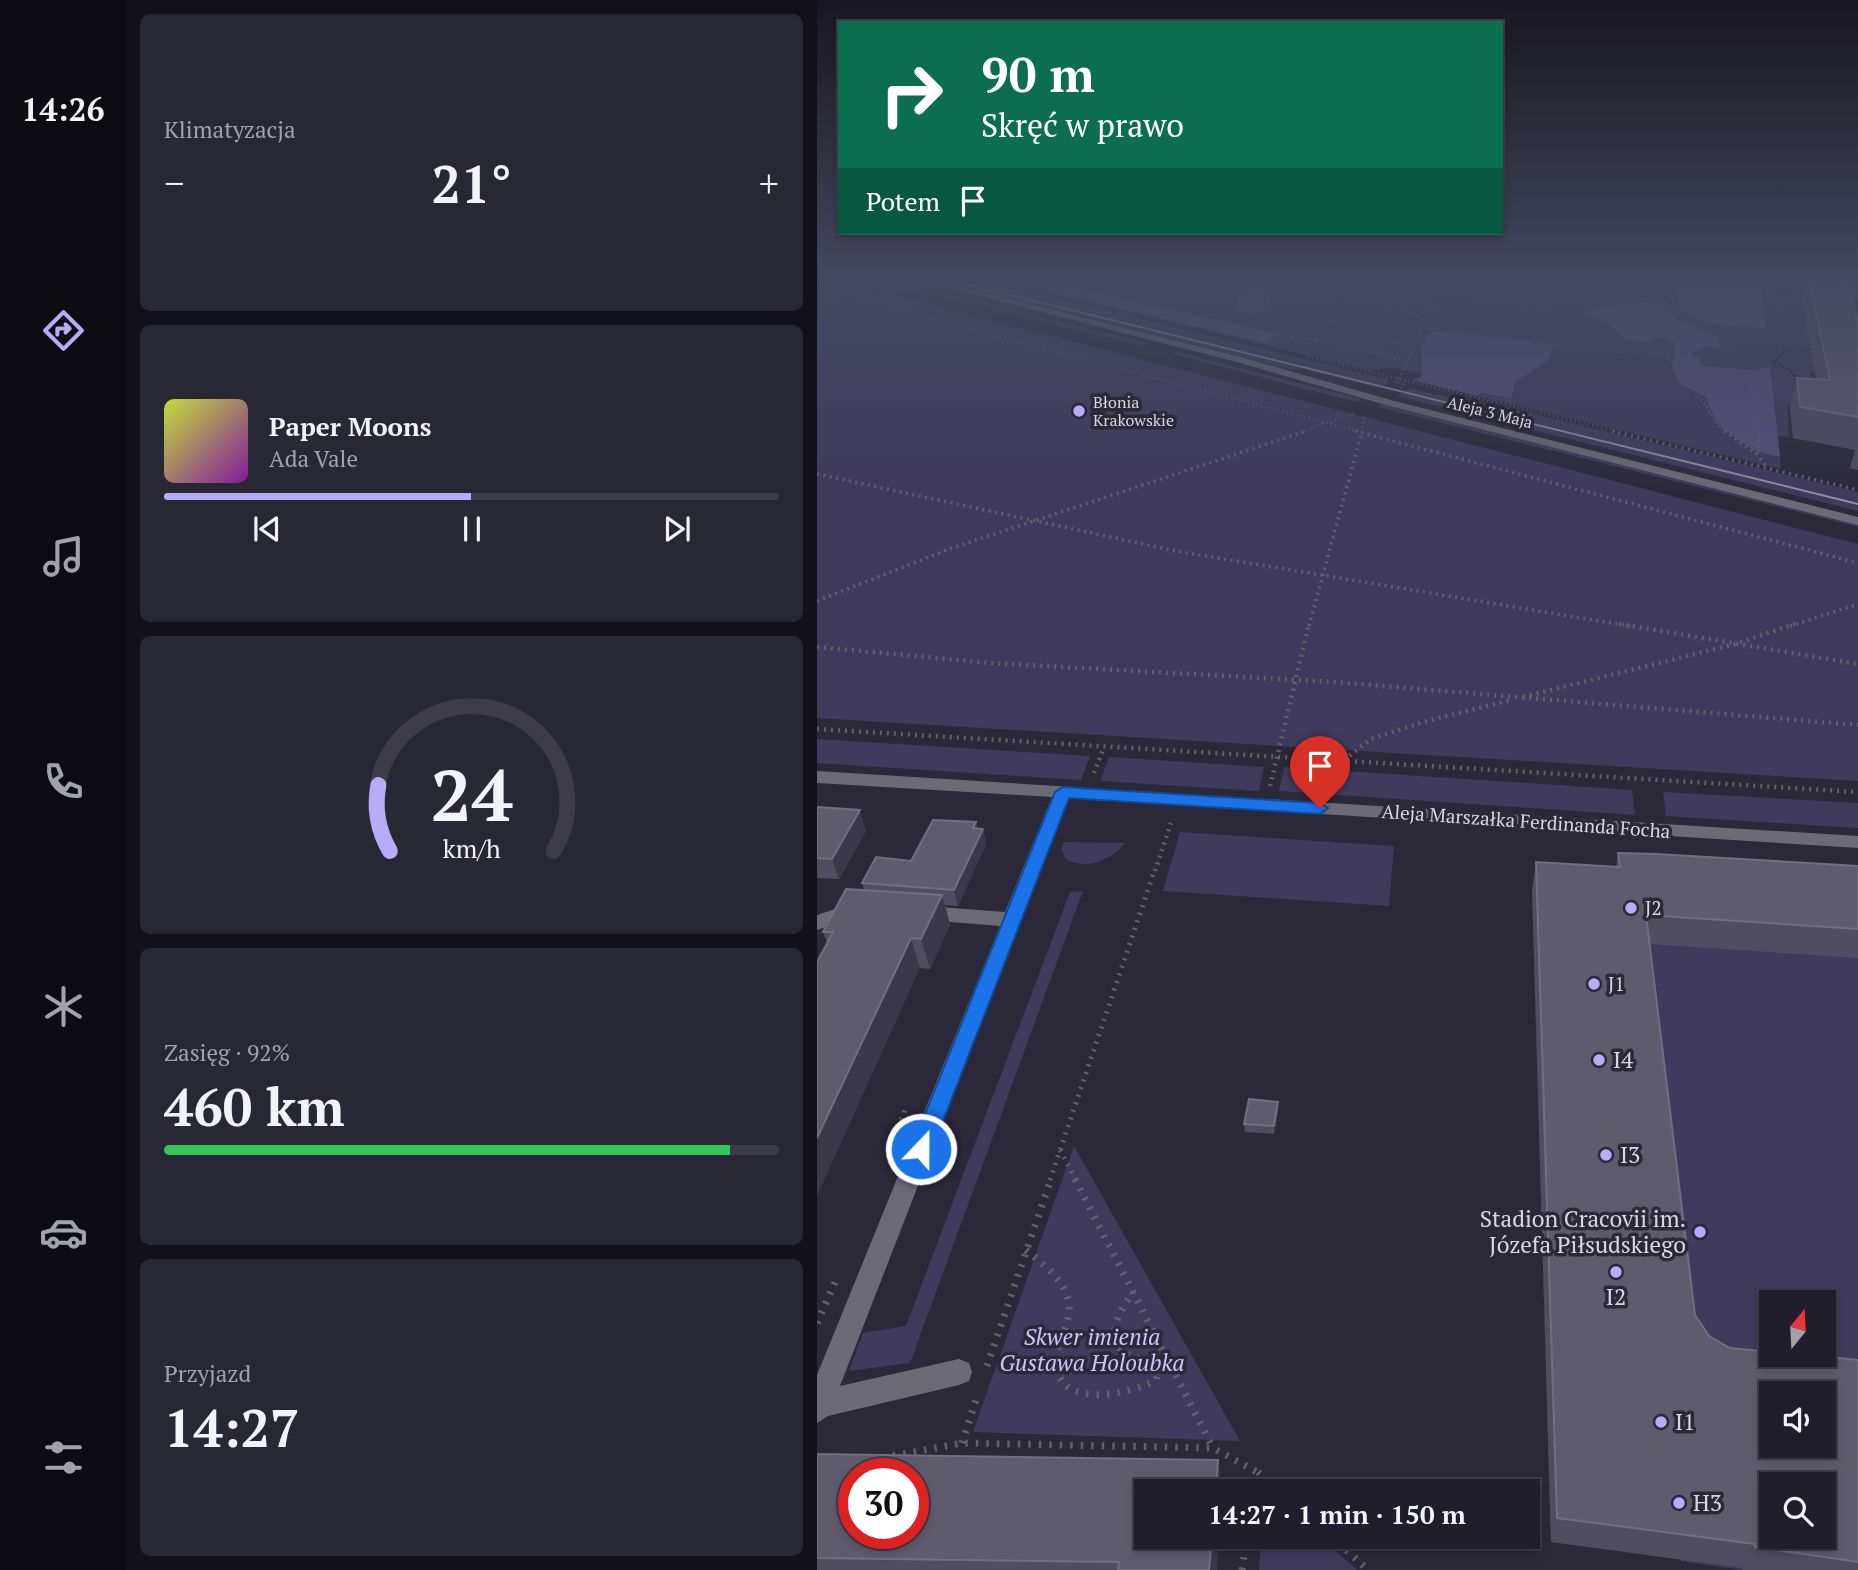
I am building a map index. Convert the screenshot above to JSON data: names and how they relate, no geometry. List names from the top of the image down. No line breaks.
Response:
{"streets":{"street":["Aleja 3 Maja","Aleja Marszałka Ferdinanda Focha"]},"parks":["Skwer imienia Gustawa Holoubka"],"places":["Błonia Krakowskie","J2","J1","I4","I3","Stadion Cracovii im. Józefa Piłsudskiego","I2","I1","H3"],"north":"top","page":{"tabs":"14:26","tile":["Klimatyzacja",["Zasięg · 92%","460 km"],["Przyjazd","14:27"]],"turn":["90 m","Skręć w prawo"],"heat":["−","21°","+"],"then":"Potem","song":["Paper Moons","Ada Vale"],"limit":"30","trip":"14:27 · 1 min · 150 m","gauge":["24","km/h"]}}
